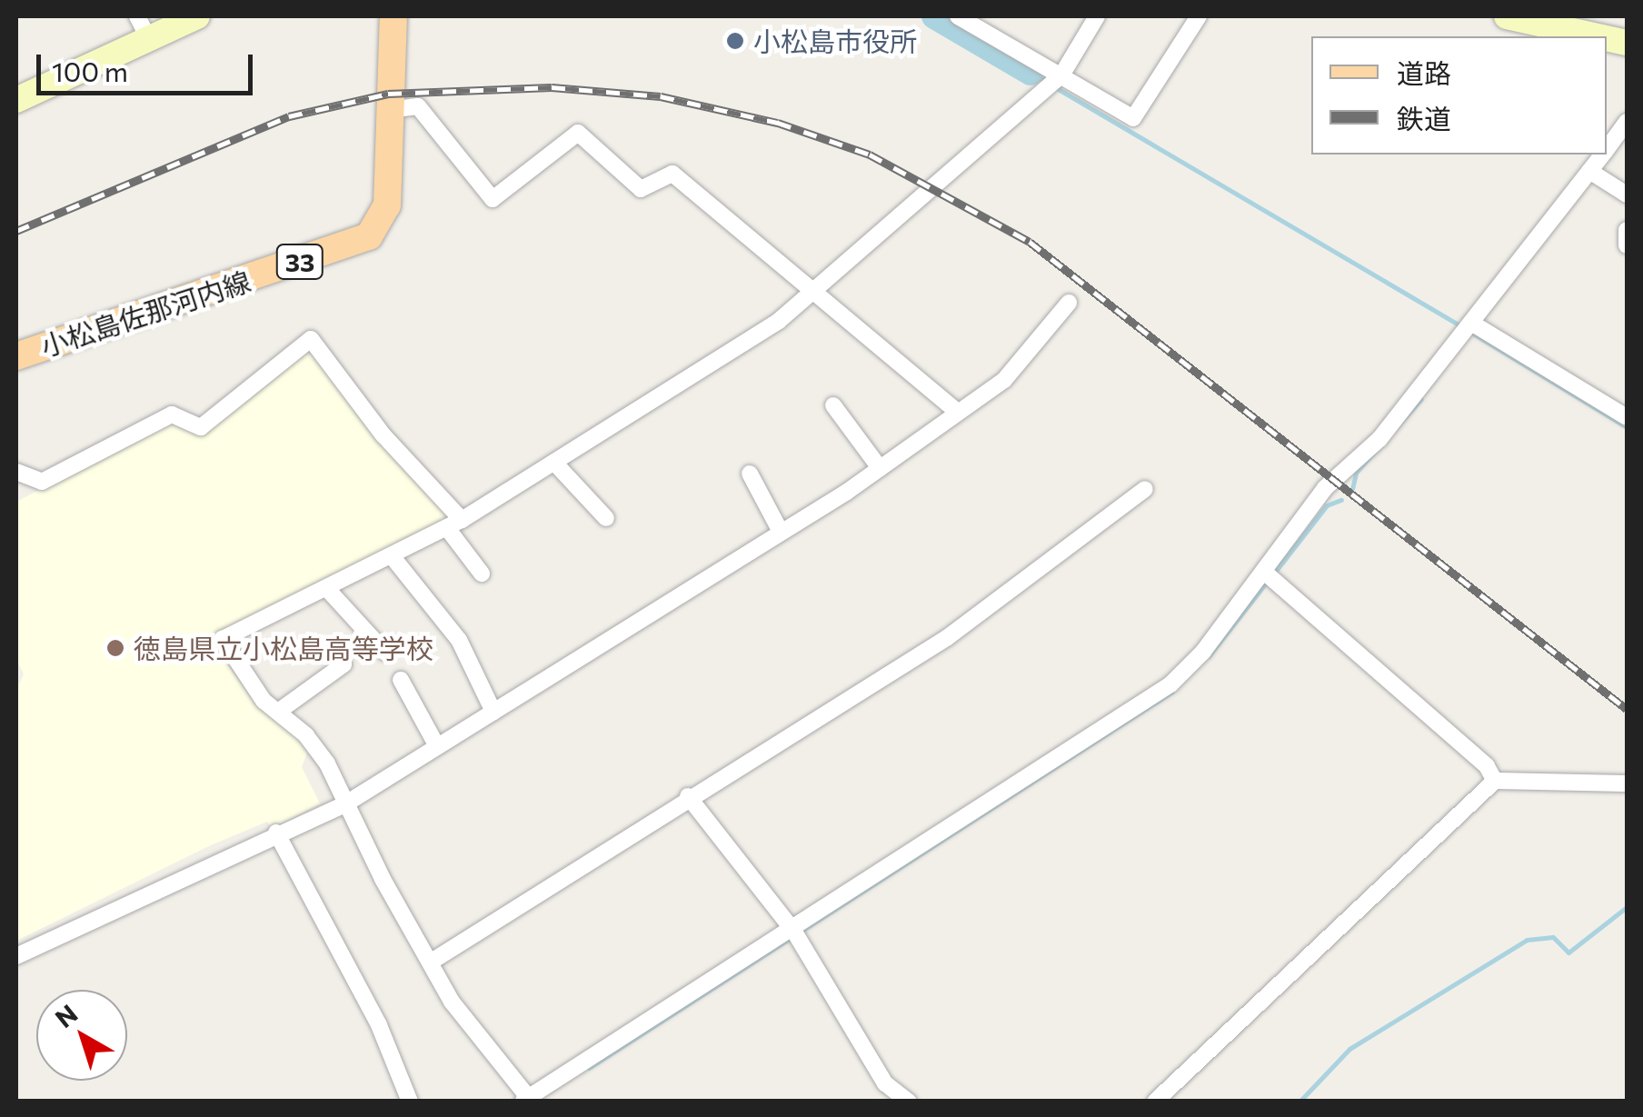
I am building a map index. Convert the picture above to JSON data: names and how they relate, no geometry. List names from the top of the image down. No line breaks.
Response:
{"streets":{"main road":["33","小松島佐那河内線"]},"places":["小松島市役所","徳島県立小松島高等学校"],"legend":["道路","鉄道"],"scale_bar":"100 m","north":"top left"}
